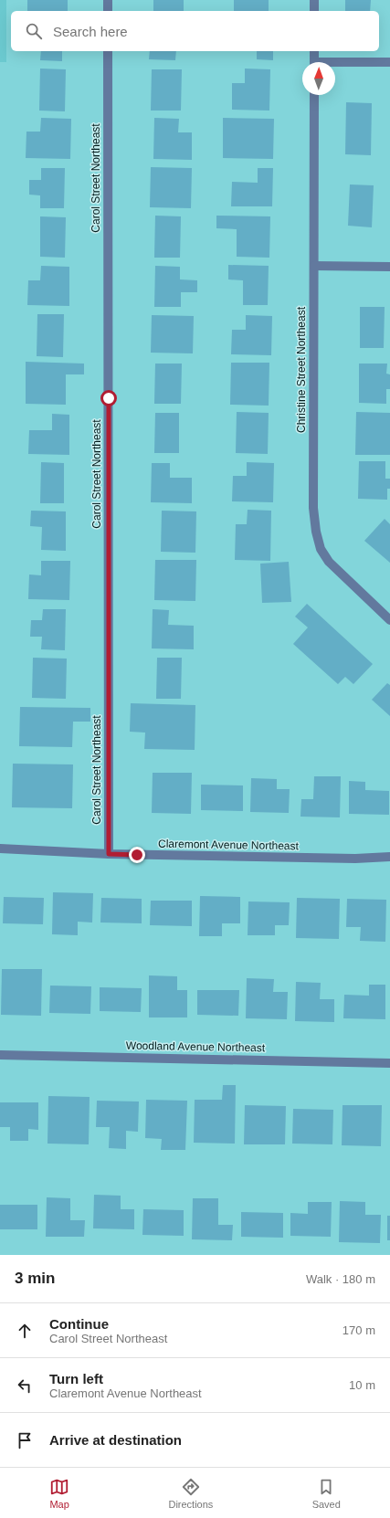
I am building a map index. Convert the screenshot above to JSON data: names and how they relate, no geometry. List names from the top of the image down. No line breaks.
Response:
{"streets":{"street":["Carol Street Northeast","Christine Street Northeast","Claremont Avenue Northeast","Woodland Avenue Northeast"]},"crossings":[["Carol Street Northeast","Claremont Avenue Northeast"]],"north":"top","page":{"search":"Search here","heading":["3 min","Walk · 180 m"],"list":[["Continue","Carol Street Northeast","170 m"],["Turn left","Claremont Avenue Northeast","10 m"],"Arrive at destination"],"nav":["Map","Directions","Saved"]}}
